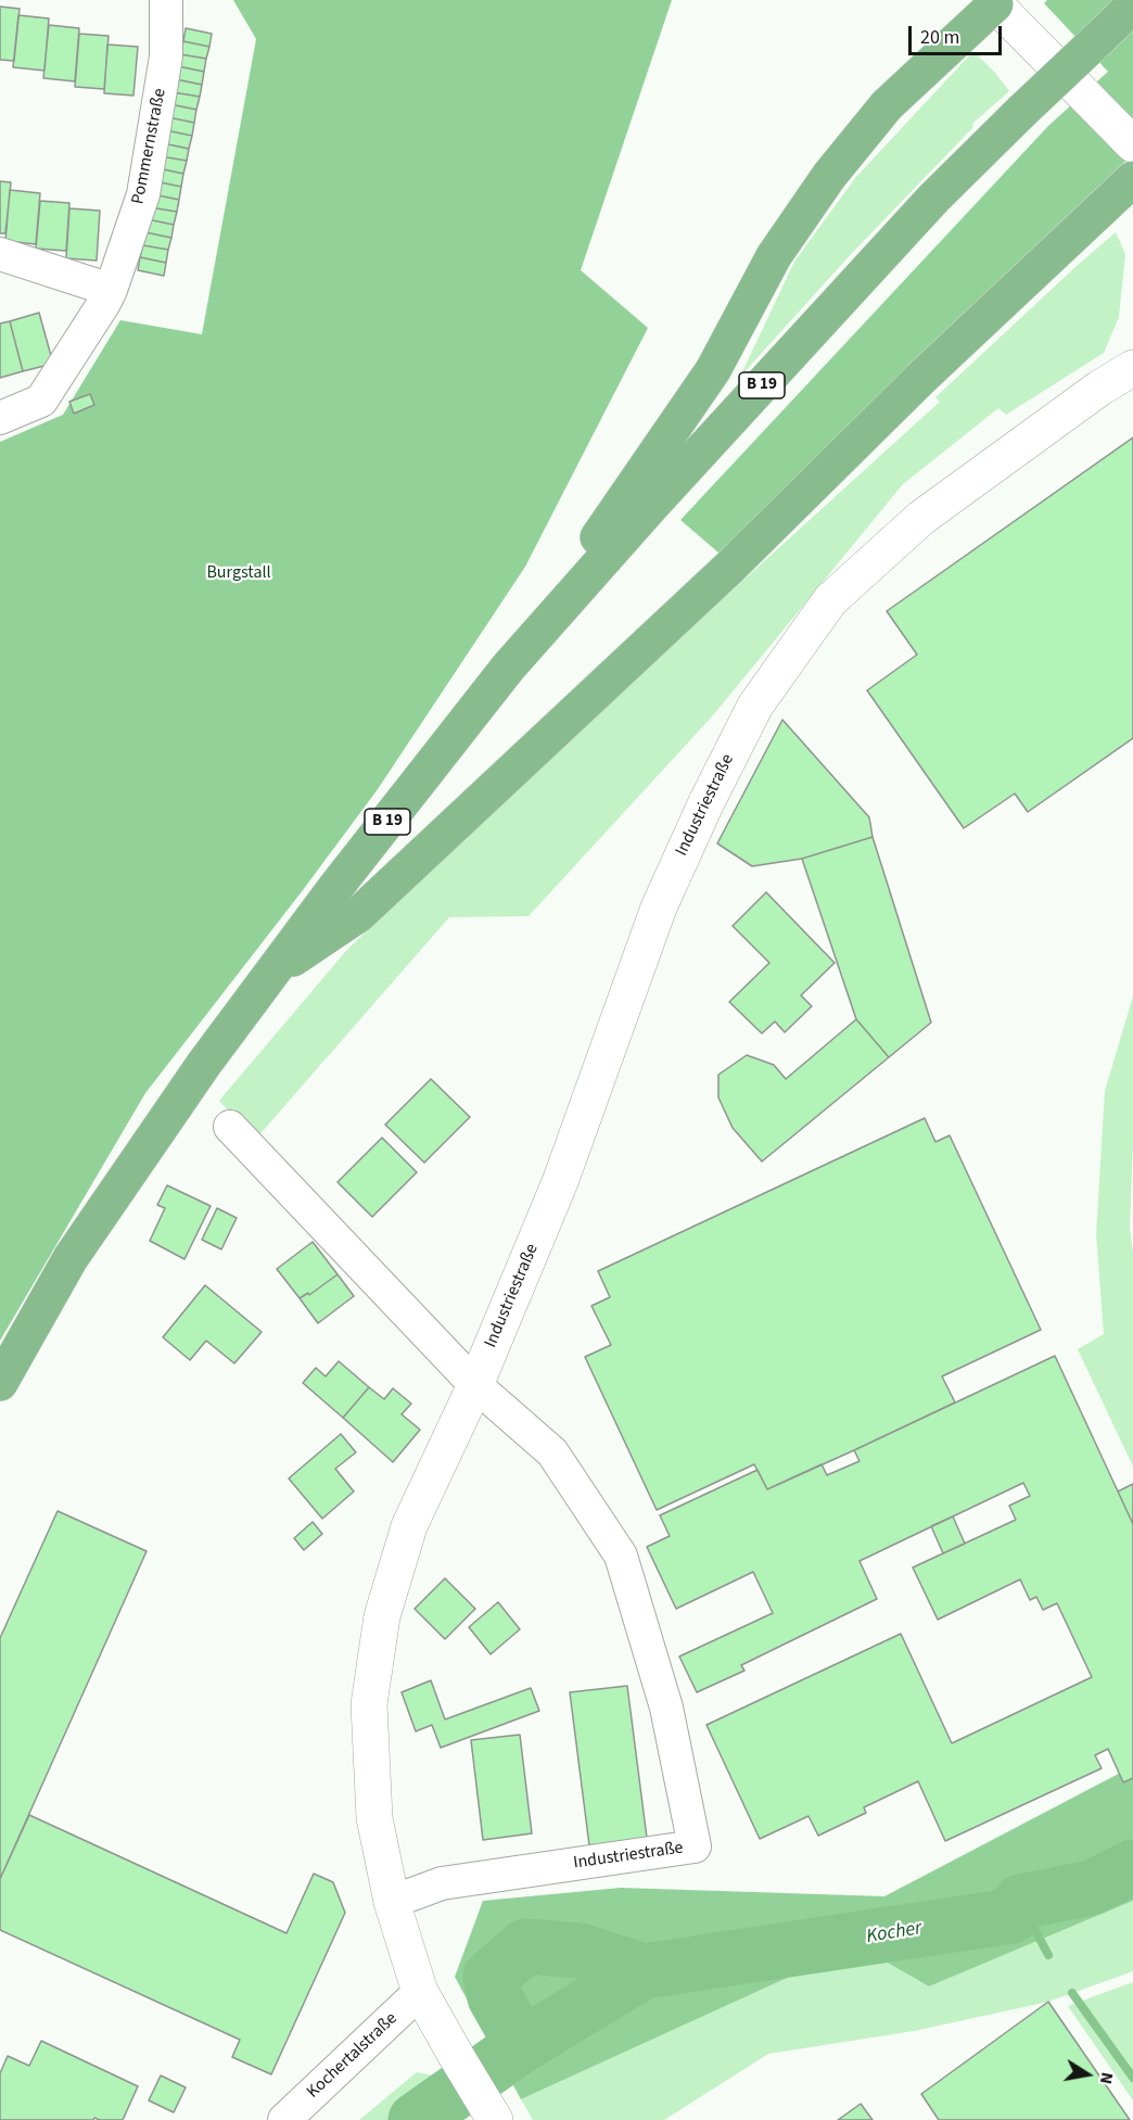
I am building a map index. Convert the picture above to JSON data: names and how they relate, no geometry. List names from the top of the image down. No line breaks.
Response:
{"streets":{"highway":["B 19"],"street":["Pommernstraße","Industriestraße","Kochertalstraße"]},"crossings":[["Industriestraße","Kochertalstraße"]],"water":["Kocher"],"parks":["Burgstall"],"scale_bar":"20 m","north":"right"}
